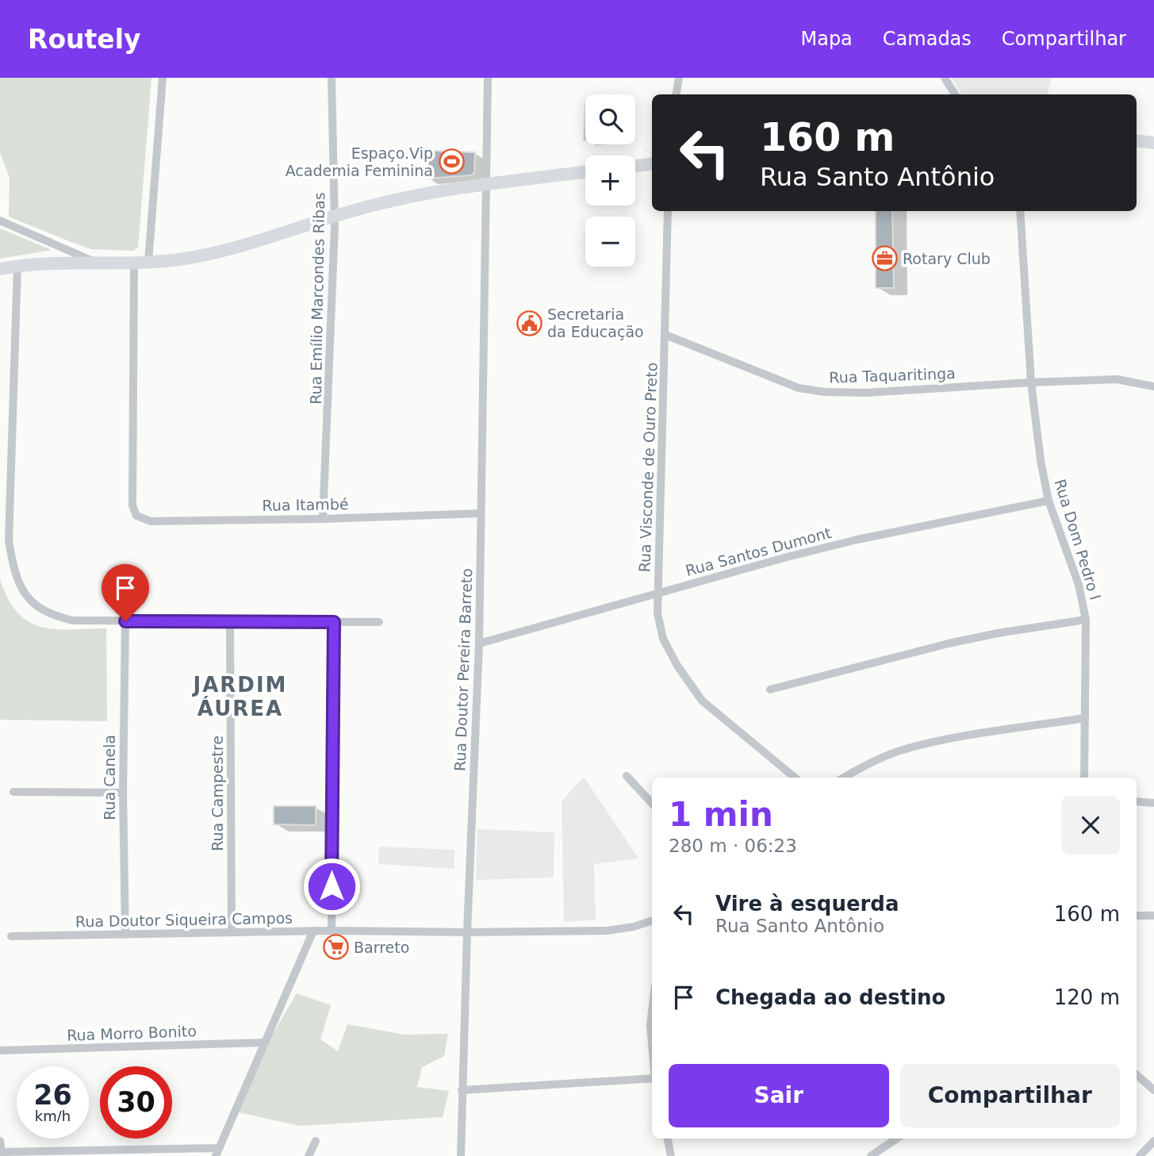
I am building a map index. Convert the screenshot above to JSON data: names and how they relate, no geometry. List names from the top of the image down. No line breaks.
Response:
{"streets":{"street":["Rua Emílio Marcondes Ribas","Rua Taquaritinga","Rua Visconde de Ouro Preto","Rua Itambé","Rua Dom Pedro I","Rua Santos Dumont","Rua Doutor Pereira Barreto","Rua Canela","Rua Campestre","Rua Doutor Siqueira Campos","Rua Morro Bonito"]},"crossings":[["Rua Emílio Marcondes Ribas","Rua Itambé"],["Rua Taquaritinga","Rua Visconde de Ouro Preto"],["Rua Taquaritinga","Rua Dom Pedro I"],["Rua Visconde de Ouro Preto","Rua Santos Dumont"],["Rua Itambé","Rua Doutor Pereira Barreto"],["Rua Dom Pedro I","Rua Santos Dumont"],["Rua Santos Dumont","Rua Doutor Pereira Barreto"],["Rua Doutor Pereira Barreto","Rua Doutor Siqueira Campos"],["Rua Canela","Rua Doutor Siqueira Campos"],["Rua Campestre","Rua Doutor Siqueira Campos"]],"districts":["JARDIM ÁUREA"],"places":{"sports":["Espaço.Vip Academia Feminina"],"office":["Rotary Club"],"public building":["Secretaria da Educação"],"supermarket":["Barreto"]},"page":{"header":"Routely","nav":["Mapa","Camadas","Compartilhar"],"map_buttons":["+","−"],"turn":["160 m","Rua Santo Antônio"],"heading":["1 min","280 m · 06:23"],"list":[{"name":"Vire à esquerda","note":"Rua Santo Antônio","value":"160 m"},{"name":"Chegada ao destino","value":"120 m"}],"buttons":["Sair","Compartilhar"],"speed":"26 km/h","limit":"30"}}
